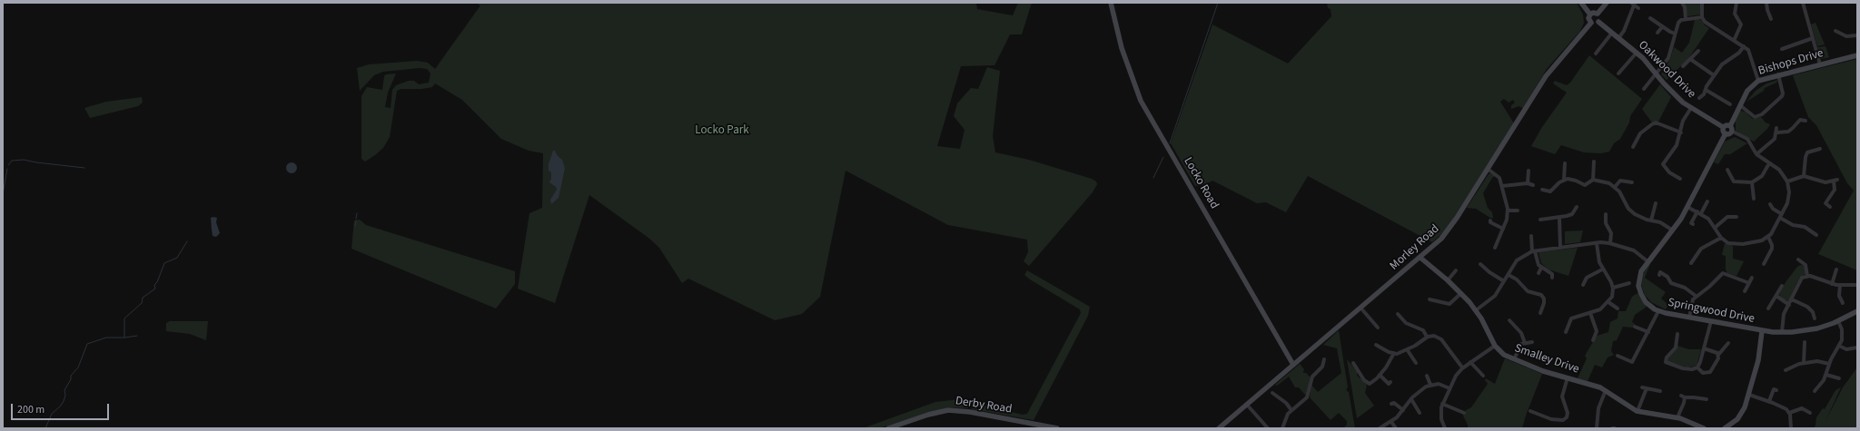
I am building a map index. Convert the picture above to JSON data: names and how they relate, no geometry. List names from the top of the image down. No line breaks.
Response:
{"streets":{"street":["Bishops Drive","Oakwood Drive","Locko Road","Morley Road","Springwood Drive","Smalley Drive","Derby Road"]},"crossings":[["Oakwood Drive","Morley Road"],["Oakwood Drive","Springwood Drive"],["Locko Road","Morley Road"],["Morley Road","Smalley Drive"]],"parks":["Locko Park"],"scale_bar":"200 m"}
